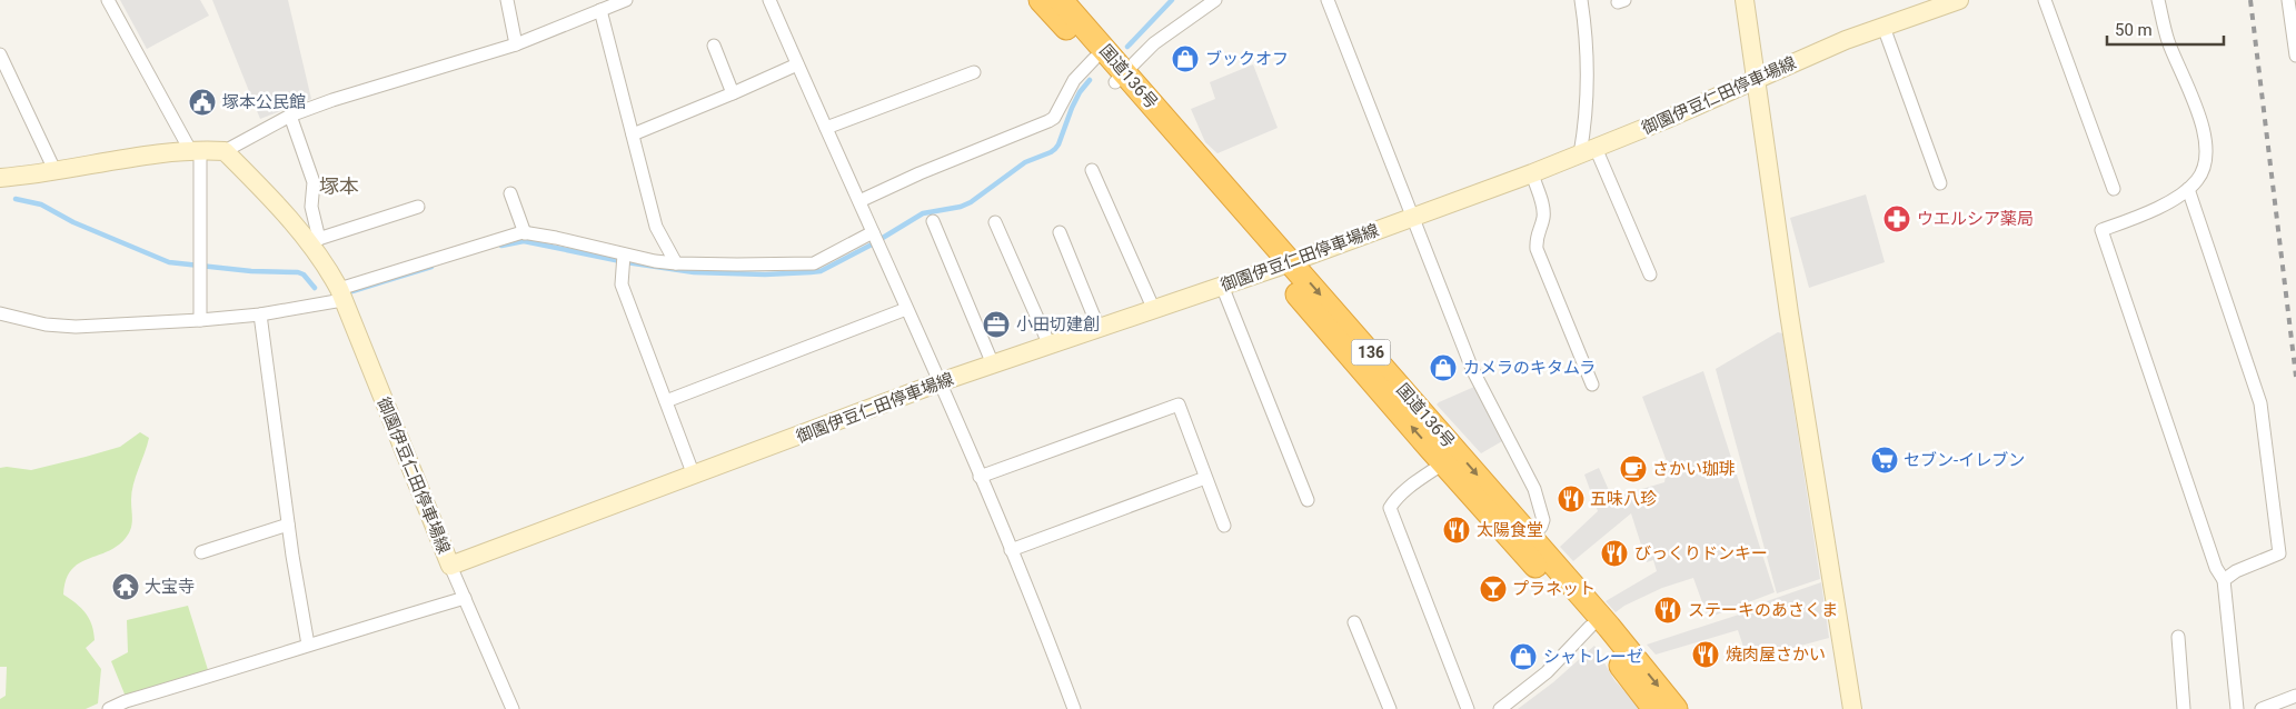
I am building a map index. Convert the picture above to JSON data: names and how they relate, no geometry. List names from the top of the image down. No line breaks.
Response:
{"streets":{"highway":["国道136号","136"],"main road":["御園伊豆仁田停車場線"]},"crossings":[["国道136号","御園伊豆仁田停車場線"]],"districts":["塚本"],"places":{"shop":["ブックオフ","カメラのキタムラ","シャトレーゼ"],"public building":["塚本公民館"],"pharmacy":["ウエルシア薬局"],"office":["小田切建創"],"supermarket":["セブン-イレブン"],"cafe":["さかい珈琲"],"restaurant":["五味八珍","太陽食堂","びっくりドンキー","ステーキのあさくま","焼肉屋さかい"],"temple":["大宝寺"],"bar":["プラネット"]},"scale_bar":"50 m"}
